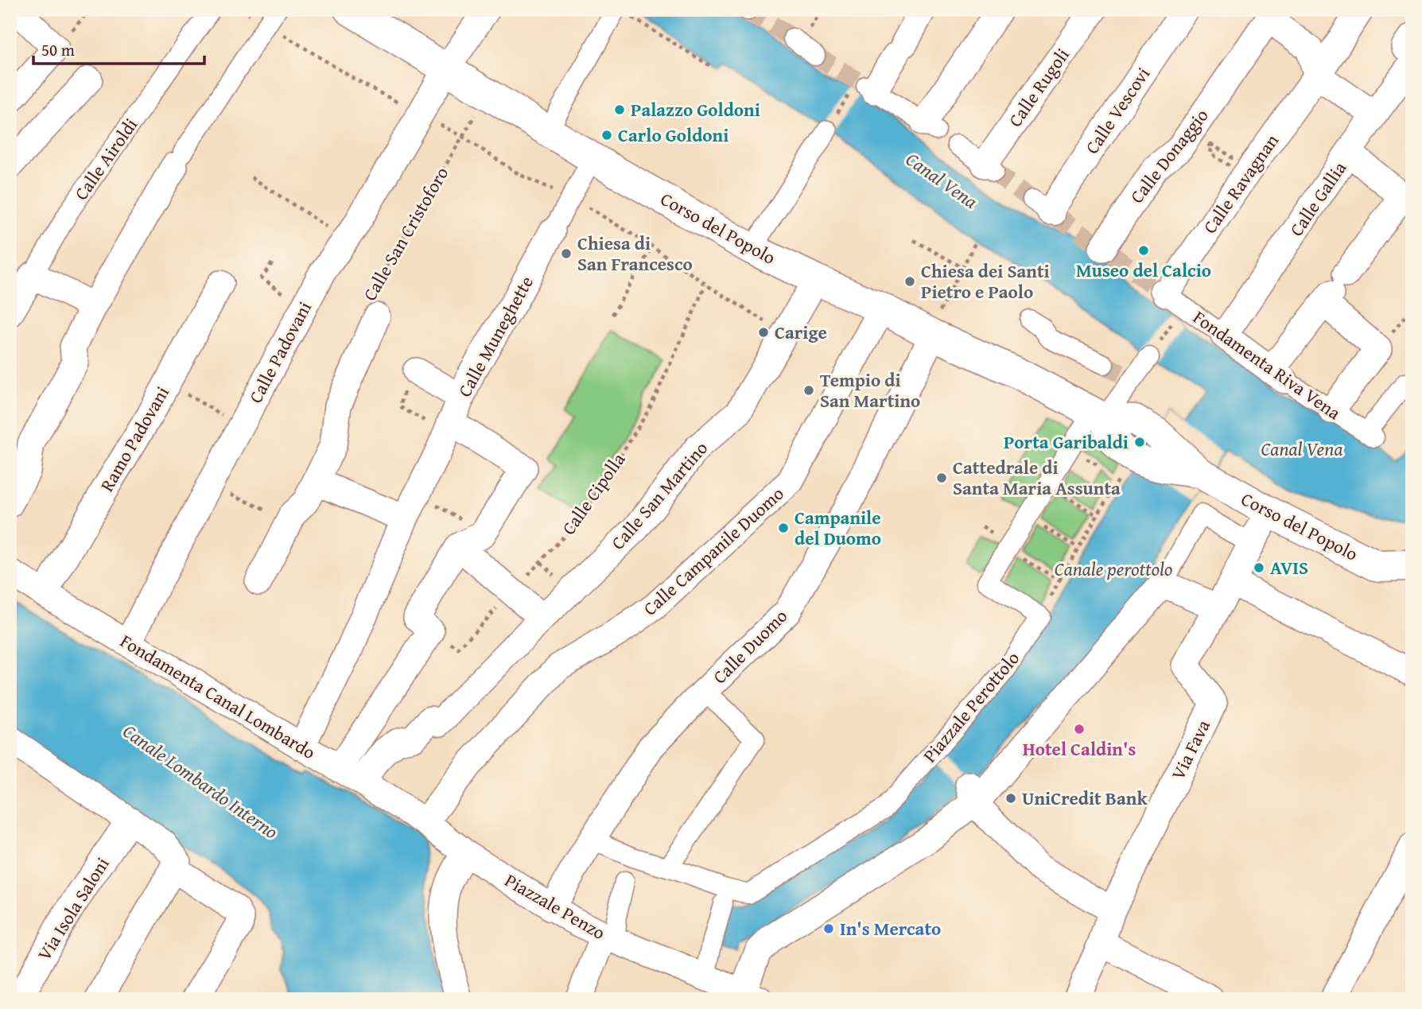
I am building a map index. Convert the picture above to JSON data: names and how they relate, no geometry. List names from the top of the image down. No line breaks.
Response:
{"streets":{"street":["Calle Rugoli","Calle Vescovi","Calle Donaggio","Calle Airoldi","Calle Ravagnan","Calle Gallia","Corso del Popolo","Calle San Cristoforo","Calle Muneghette","Calle Padovani","Fondamenta Riva Vena","Ramo Padovani","Calle San Martino","Calle Campanile Duomo","Calle Duomo","Fondamenta Canal Lombardo","Piazzale Perottolo","Via Fava","Piazzale Penzo","Via Isola Saloni"],"path":["Calle Cipolla"]},"crossings":[["Calle Ravagnan","Fondamenta Riva Vena"],["Calle Gallia","Fondamenta Riva Vena"],["Corso del Popolo","Calle San Cristoforo"],["Corso del Popolo","Calle Muneghette"],["Corso del Popolo","Calle Padovani"],["Corso del Popolo","Calle San Martino"],["Corso del Popolo","Calle Campanile Duomo"],["Corso del Popolo","Calle Duomo"],["Corso del Popolo","Via Fava"],["Calle Muneghette","Fondamenta Canal Lombardo"],["Calle Padovani","Fondamenta Canal Lombardo"],["Ramo Padovani","Fondamenta Canal Lombardo"],["Calle San Martino","Fondamenta Canal Lombardo"],["Calle Campanile Duomo","Fondamenta Canal Lombardo"],["Calle Campanile Duomo","Piazzale Penzo"],["Calle Duomo","Piazzale Perottolo"],["Calle Duomo","Piazzale Penzo"],["Fondamenta Canal Lombardo","Piazzale Penzo"]],"water":["Canal Vena","Canale perottolo","Canale Lombardo Interno"],"places":["Palazzo Goldoni","Carlo Goldoni","Museo del Calcio","Chiesa di San Francesco","Chiesa dei Santi Pietro e Paolo","Carige","Tempio di San Martino","Porta Garibaldi","Cattedrale di Santa Maria Assunta","Campanile del Duomo","AVIS","Hotel Caldin's","UniCredit Bank","In's Mercato"],"scale_bar":"50 m"}
